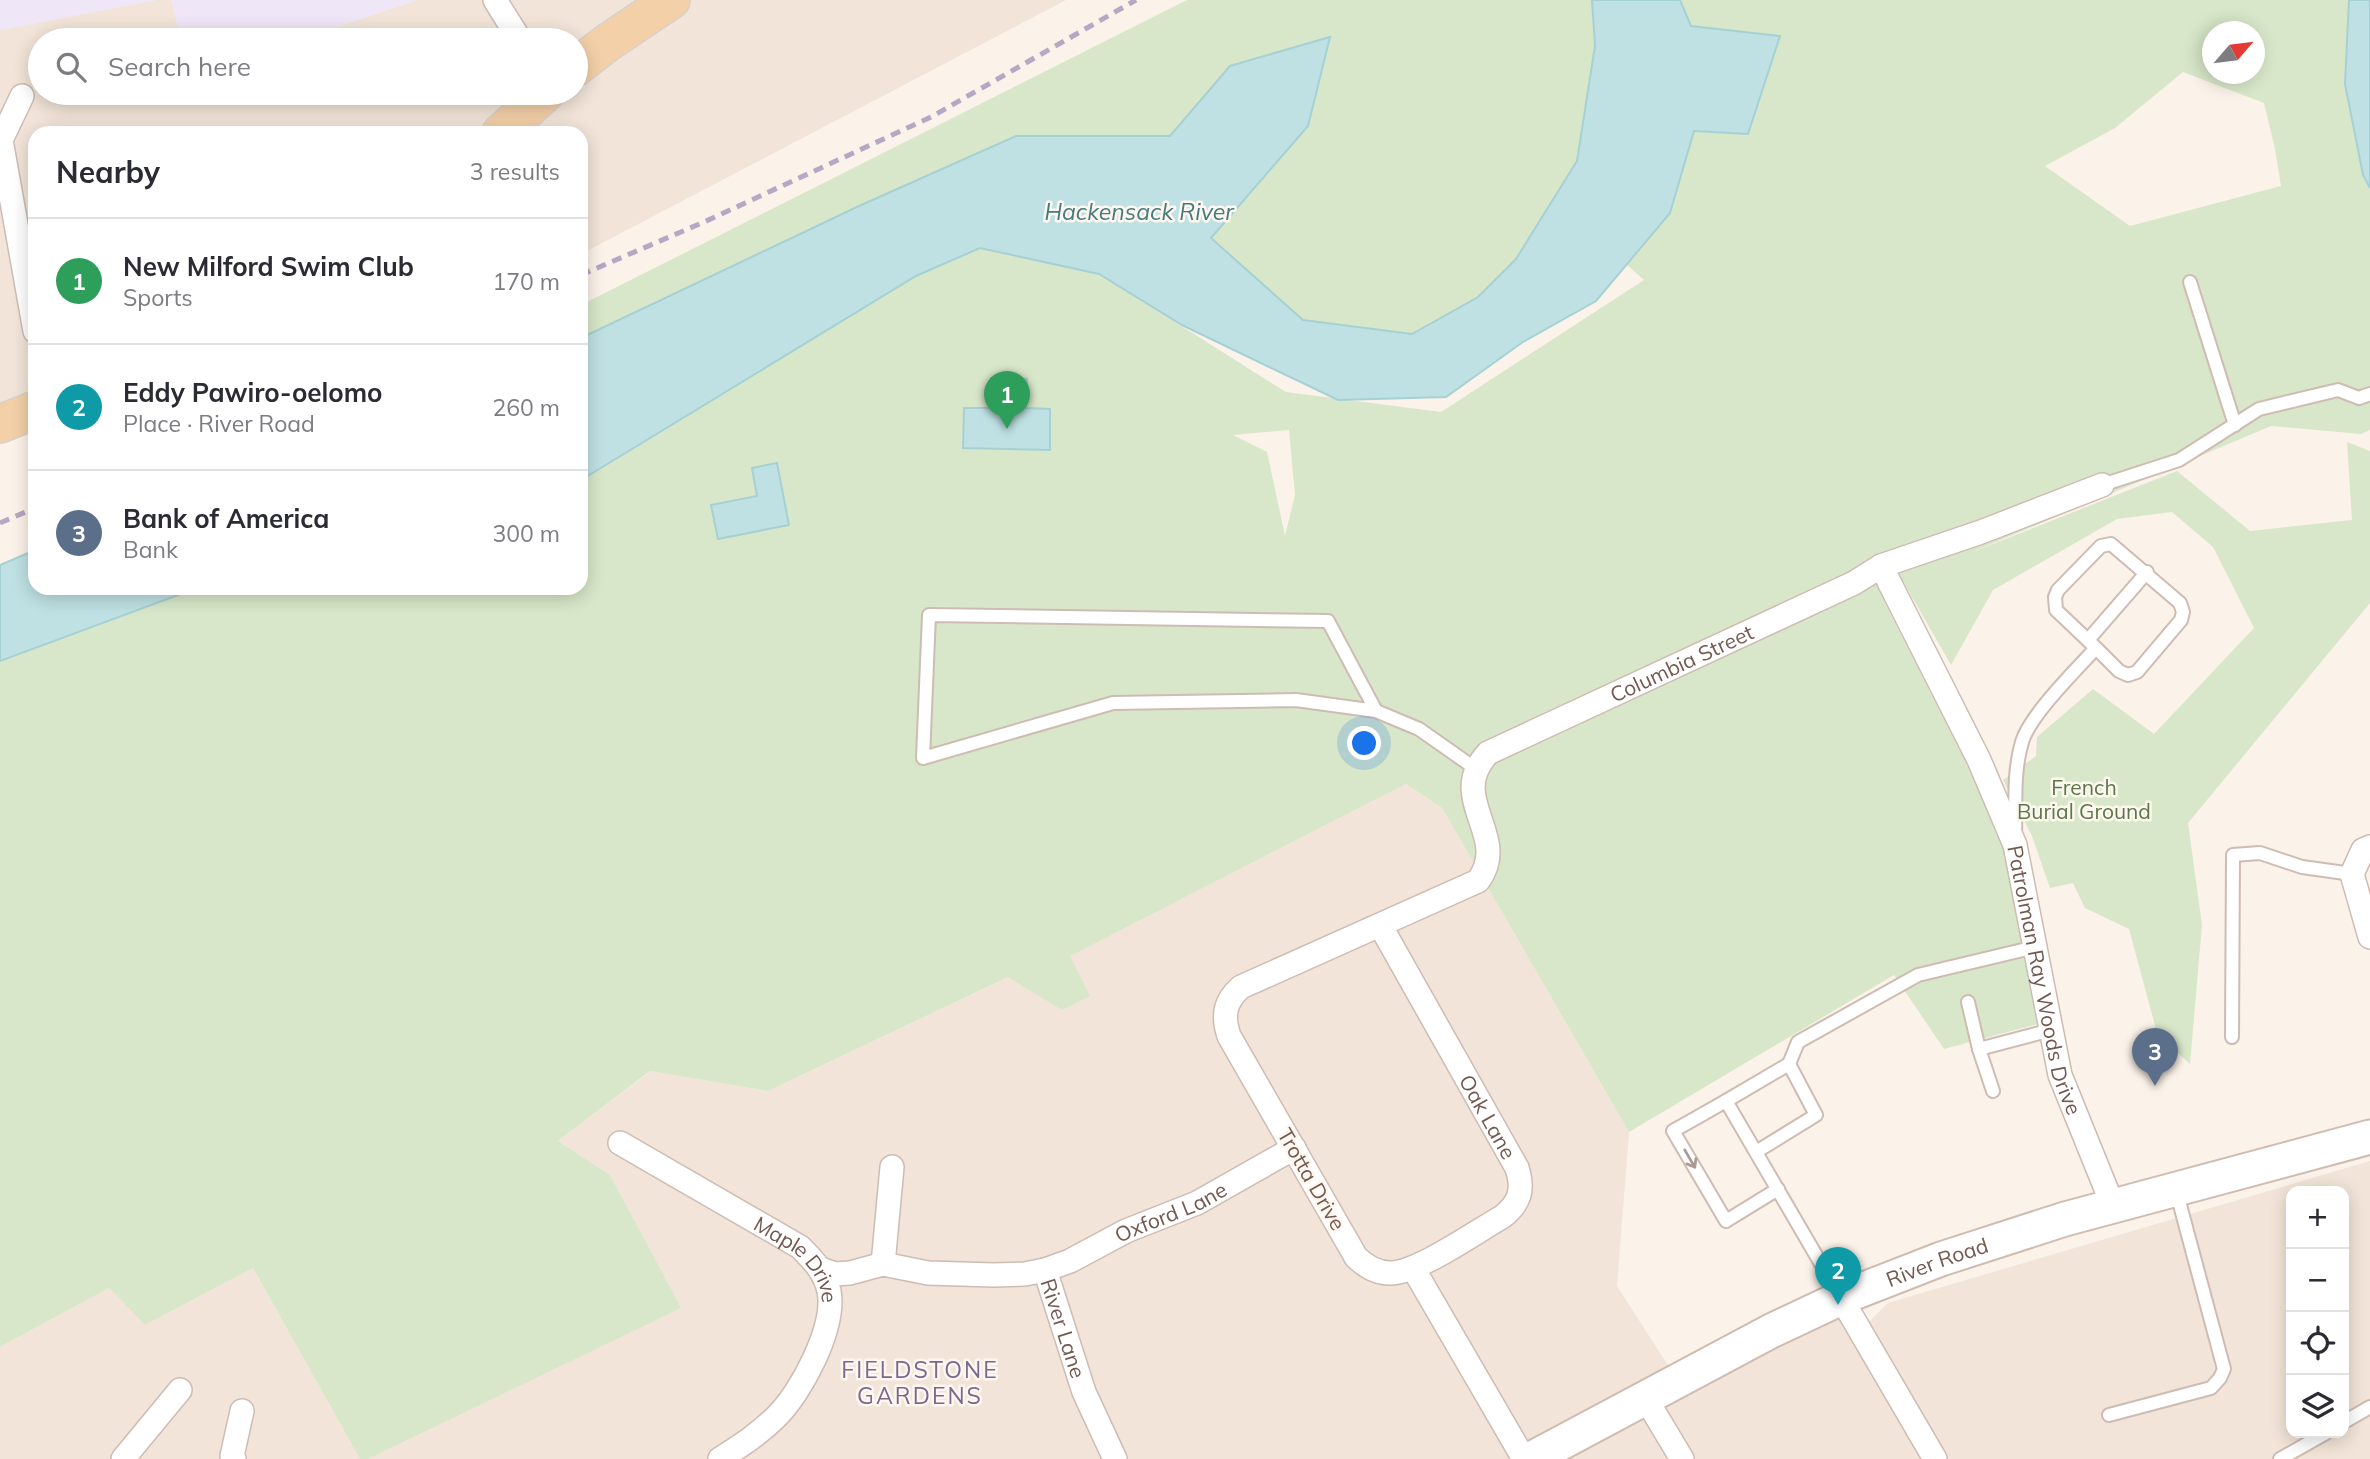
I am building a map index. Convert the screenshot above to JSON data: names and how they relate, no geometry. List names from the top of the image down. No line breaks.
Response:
{"streets":{"main road":["River Road"],"street":["Columbia Street","Patrolman Ray Woods Drive","Oak Lane","Trotta Drive","Oxford Lane","Maple Drive","River Lane"]},"crossings":[["Columbia Street","Patrolman Ray Woods Drive"],["Patrolman Ray Woods Drive","River Road"],["Oak Lane","Trotta Drive"],["Trotta Drive","Oxford Lane"],["Oxford Lane","River Lane"]],"districts":["FIELDSTONE GARDENS"],"water":["Hackensack River"],"parks":["French Burial Ground"],"north":"top right","page":{"search":"Search here","heading":["Nearby","3 results"],"list":[{"mark":"1","name":"New Milford Swim Club","note":"Sports","value":"170 m"},{"mark":"2","name":"Eddy Pawiro-oelomo","note":"Place · River Road","value":"260 m"},{"mark":"3","name":"Bank of America","note":"Bank","value":"300 m"}],"pins":["1","3","2"],"map_buttons":["+","−"]}}
